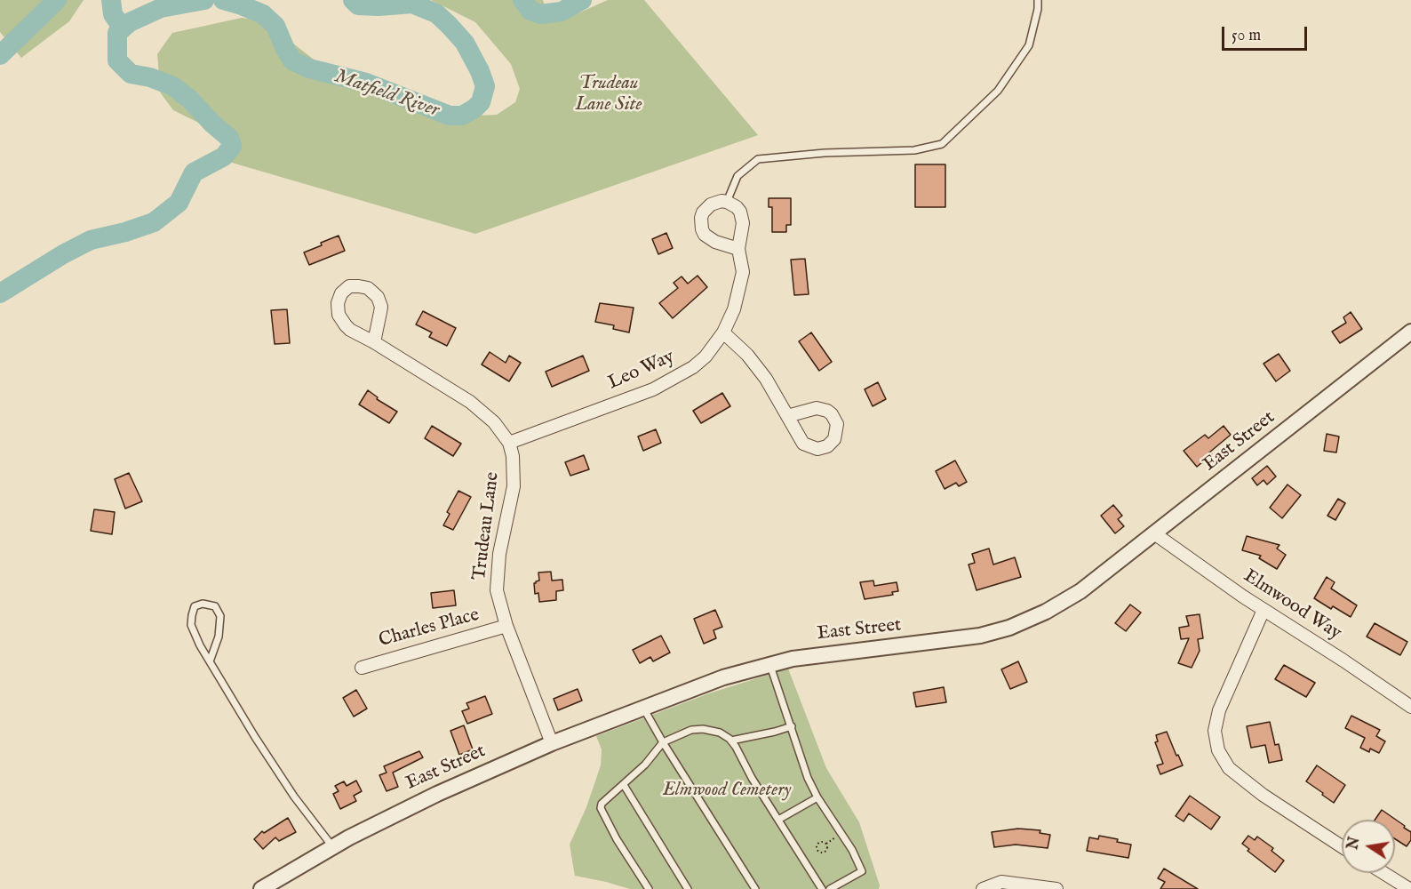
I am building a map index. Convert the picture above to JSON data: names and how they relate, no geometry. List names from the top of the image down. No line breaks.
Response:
{"streets":{"street":["Leo Way","East Street","Trudeau Lane","Elmwood Way","Charles Place"]},"crossings":[["Leo Way","Trudeau Lane"],["East Street","Trudeau Lane"],["East Street","Elmwood Way"],["Trudeau Lane","Charles Place"]],"water":["Matfield River"],"parks":["Trudeau Lane Site","Elmwood Cemetery"],"scale_bar":"50 m","north":"left"}
